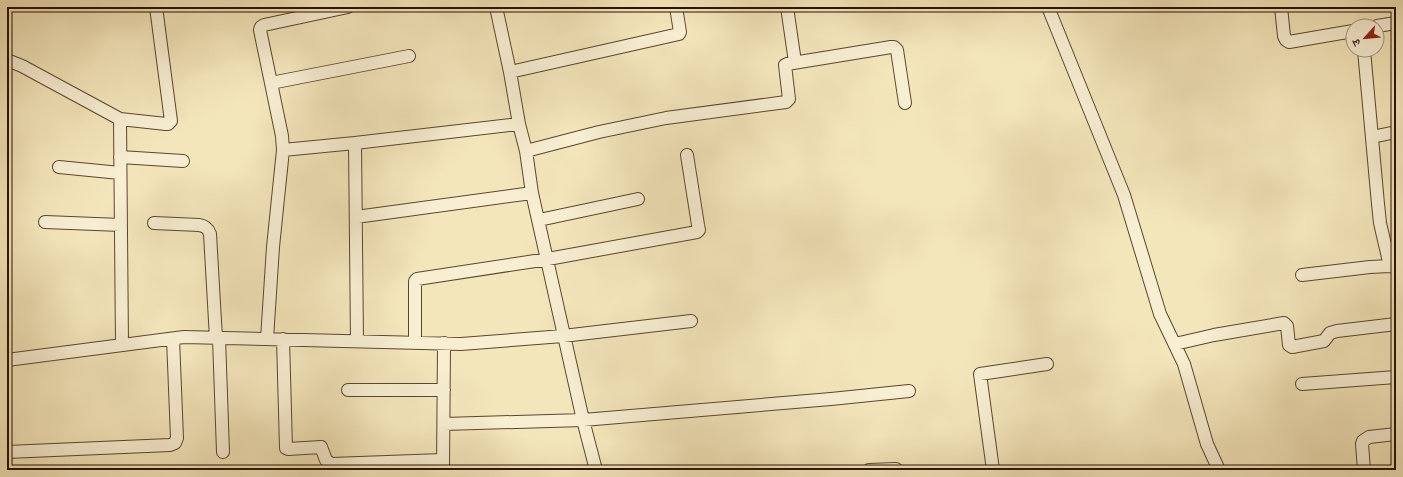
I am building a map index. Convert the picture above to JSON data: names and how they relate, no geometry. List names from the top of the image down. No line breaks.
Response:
{"north":"bottom left"}
